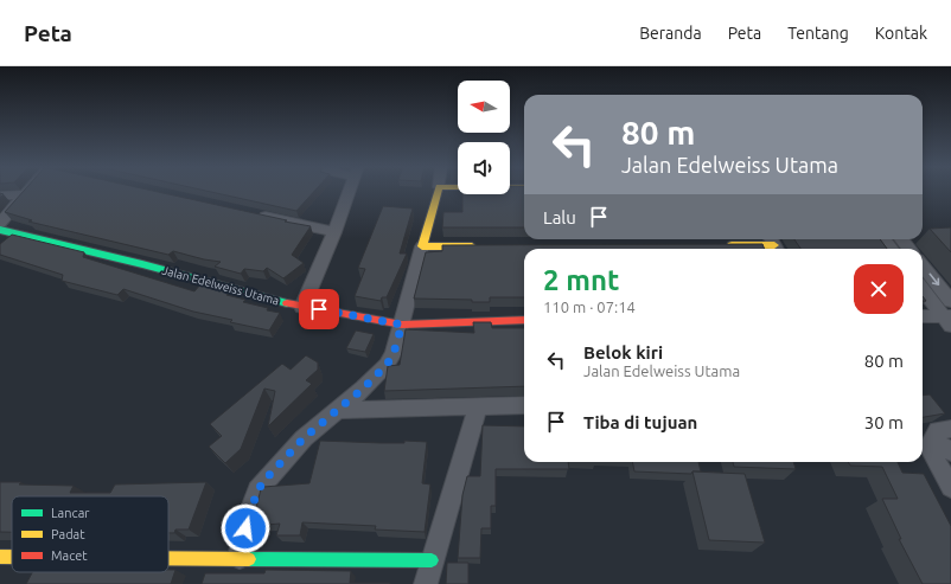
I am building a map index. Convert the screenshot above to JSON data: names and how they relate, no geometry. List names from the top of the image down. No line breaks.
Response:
{"streets":{"street":["Jalan Edelweiss Utama"]},"legend":["Lancar","Padat","Macet"],"north":"left","page":{"header":"Peta","nav":["Beranda","Peta","Tentang","Kontak"],"turn":["80 m","Jalan Edelweiss Utama"],"then":"Lalu","heading":["2 mnt","110 m · 07:14"],"list":[{"name":"Belok kiri","note":"Jalan Edelweiss Utama","value":"80 m"},{"name":"Tiba di tujuan","value":"30 m"}]}}
